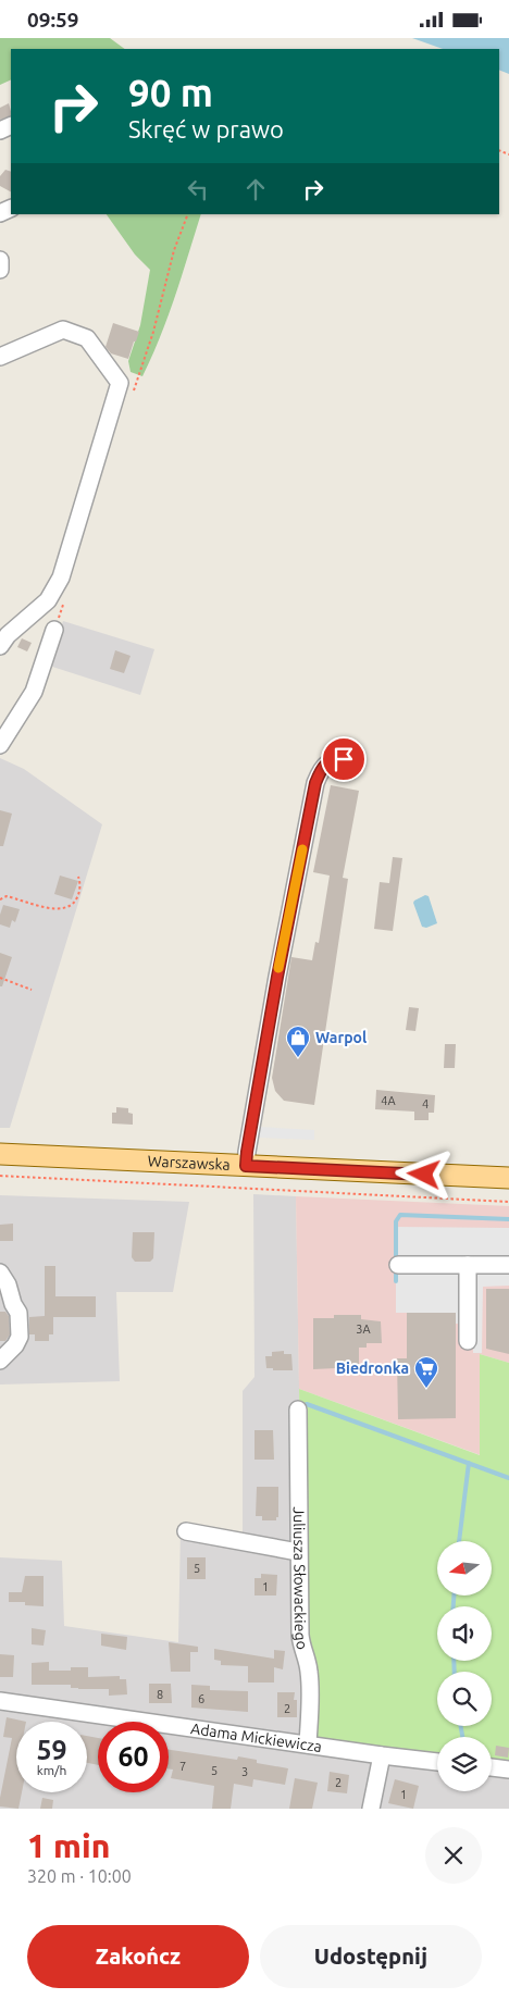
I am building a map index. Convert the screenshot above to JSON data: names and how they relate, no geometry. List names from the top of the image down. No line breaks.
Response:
{"streets":{"main road":["Warszawska"],"street":["Juliusza Słowackiego","Adama Mickiewicza"]},"crossings":[["Juliusza Słowackiego","Adama Mickiewicza"]],"places":{"shop":["Warpol"],"supermarket":["Biedronka"]},"house_numbers":["4A","4","3A","5","1","8","6","2","7","5","3","2","1"],"north":"left","page":{"status":"09:59","turn":["90 m","Skręć w prawo"],"speed":"59 km/h","limit":"60","heading":["1 min","320 m · 10:00"],"buttons":["Zakończ","Udostępnij"]}}
